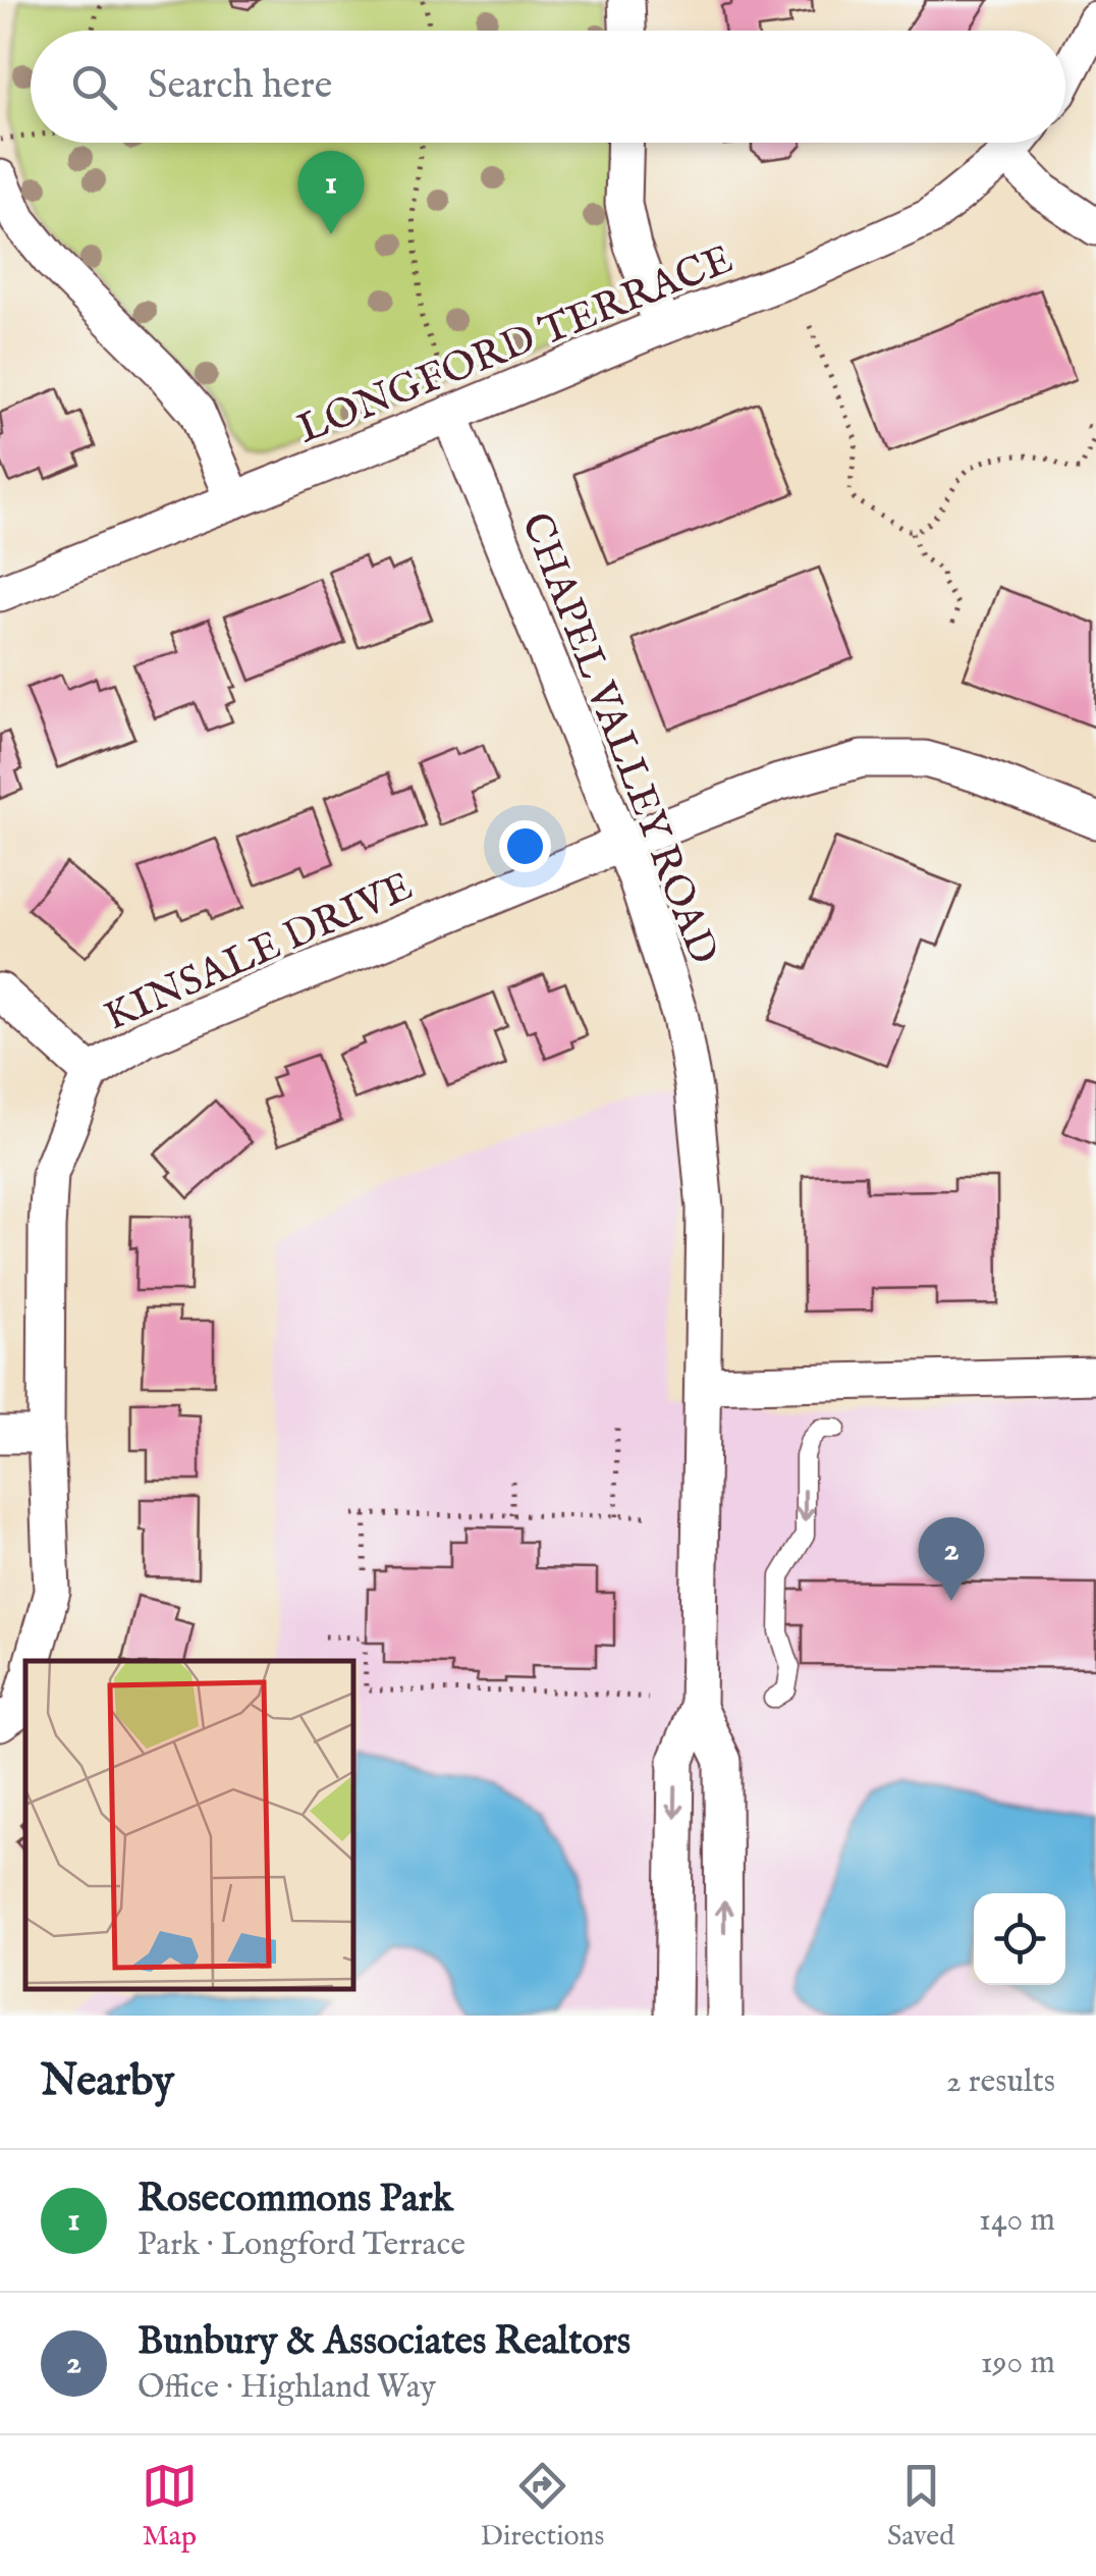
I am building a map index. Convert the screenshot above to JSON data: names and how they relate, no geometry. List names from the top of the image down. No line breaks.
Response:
{"streets":{"street":["LONGFORD TERRACE","CHAPEL VALLEY ROAD","KINSALE DRIVE"]},"crossings":[["LONGFORD TERRACE","CHAPEL VALLEY ROAD"],["CHAPEL VALLEY ROAD","KINSALE DRIVE"]],"page":{"search":"Search here","pins":["1","2"],"heading":["Nearby","2 results"],"list":[{"mark":"1","name":"Rosecommons Park","note":"Park · Longford Terrace","value":"140 m"},{"mark":"2","name":"Bunbury & Associates Realtors","note":"Office · Highland Way","value":"190 m"}],"nav":["Map","Directions","Saved"]}}
